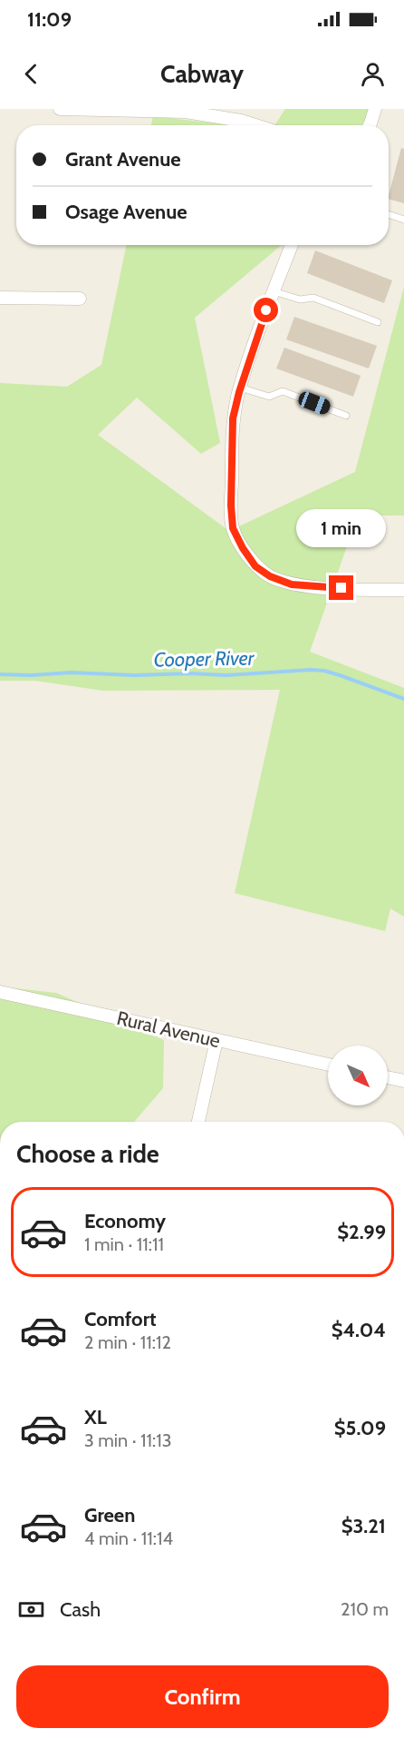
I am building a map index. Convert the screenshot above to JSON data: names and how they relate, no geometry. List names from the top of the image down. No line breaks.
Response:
{"streets":{"street":["Rural Avenue"]},"water":["Cooper River"],"north":"bottom right","page":{"status":"11:09","header":"Cabway","banner":["Grant Avenue","Osage Avenue"],"bubble":"1 min","heading":"Choose a ride","list":[{"name":"Economy","note":"1 min · 11:11","value":"$2.99"},{"name":"Comfort","note":"2 min · 11:12","value":"$4.04"},{"name":"XL","note":"3 min · 11:13","value":"$5.09"},{"name":"Green","note":"4 min · 11:14","value":"$3.21"}],"pay":["Cash","210 m"],"buttons":"Confirm"}}
